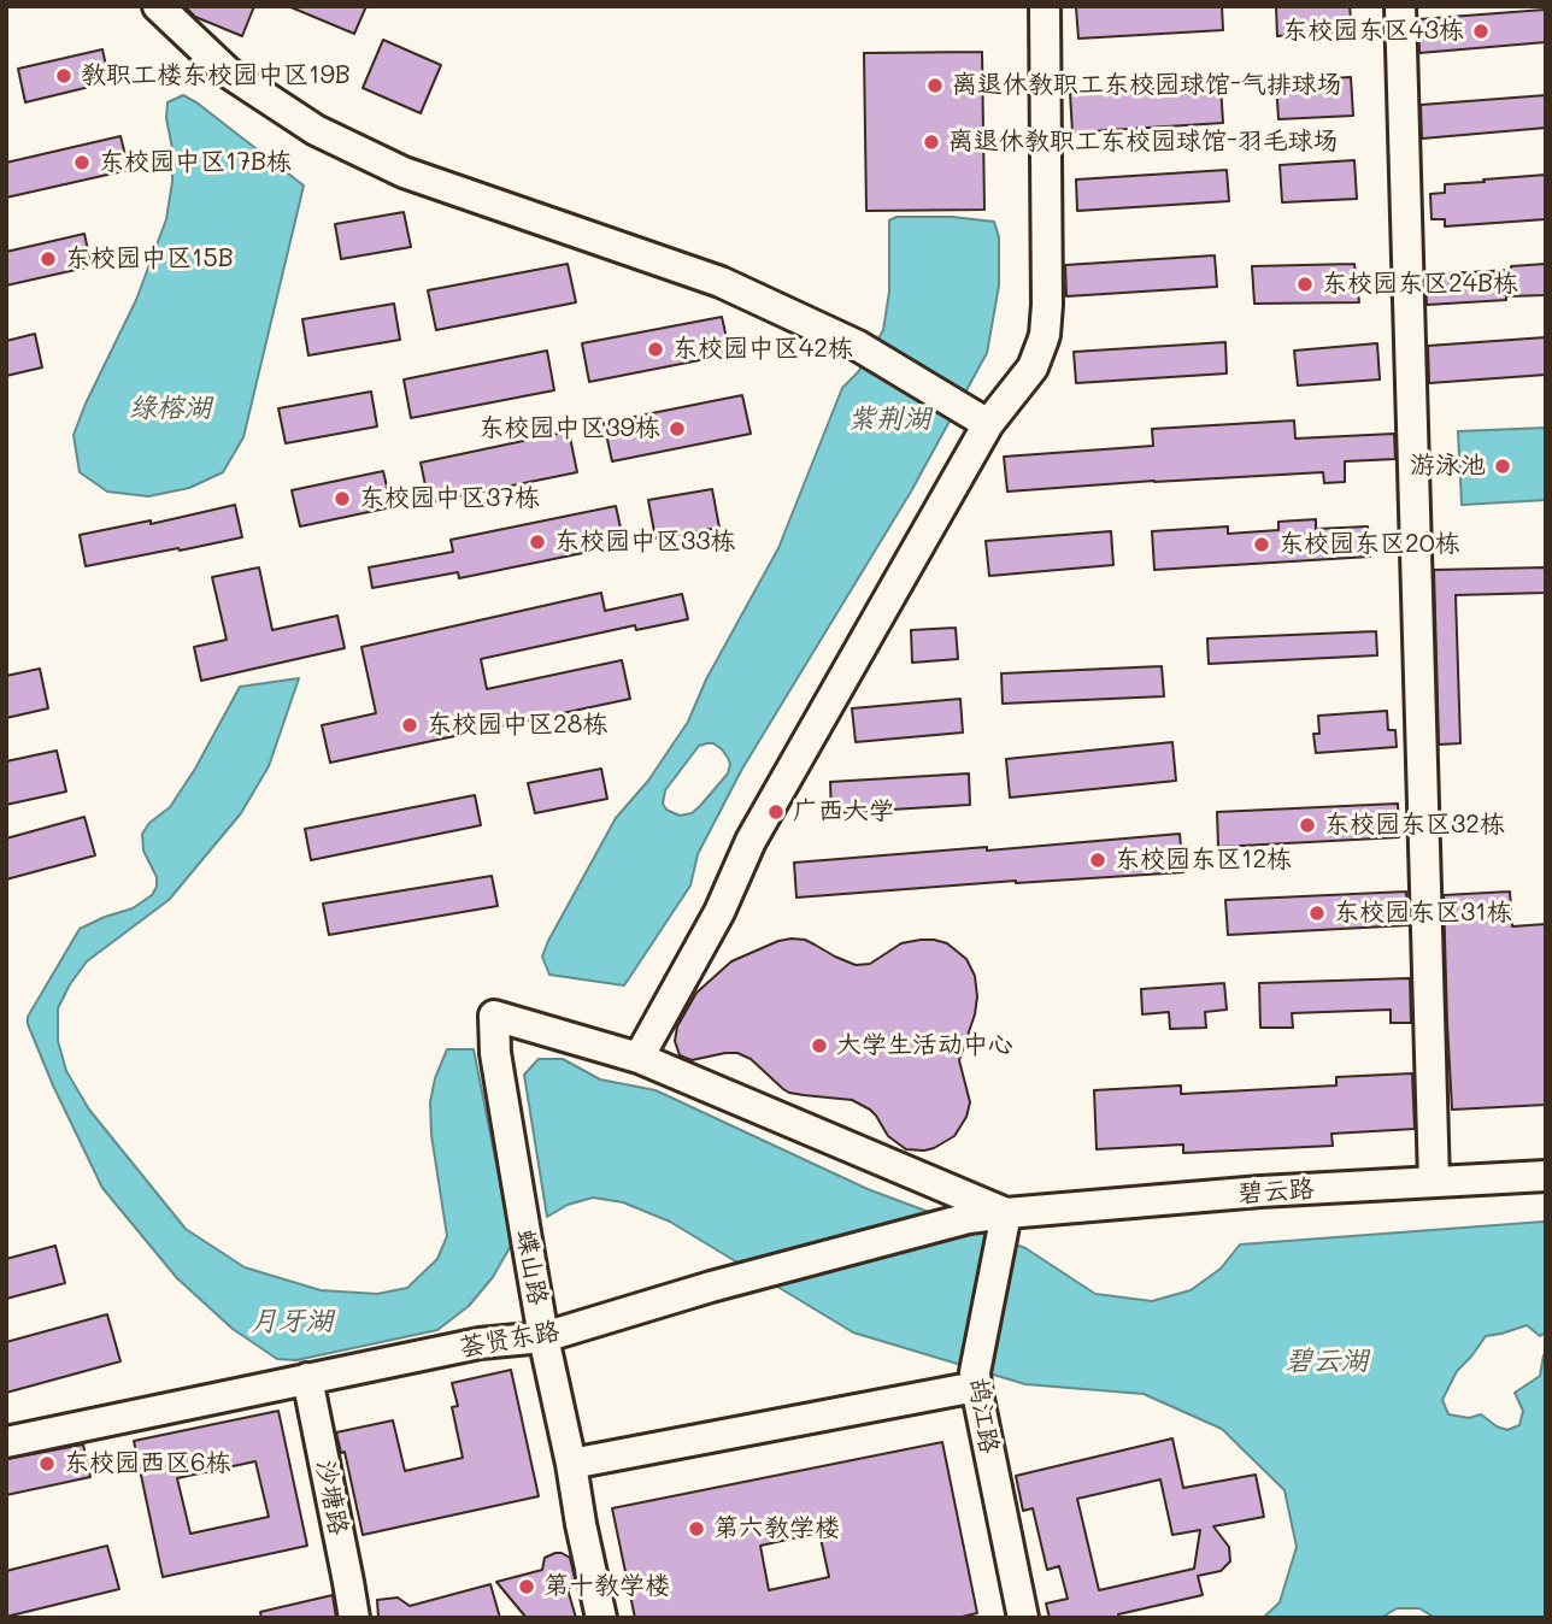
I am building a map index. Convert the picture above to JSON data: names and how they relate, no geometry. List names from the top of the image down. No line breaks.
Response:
{"streets":{"street":["碧云路","蝶山路","荟贤东路","鸪江路","沙塘路"]},"crossings":[["碧云路","荟贤东路"],["碧云路","鸪江路"],["蝶山路","荟贤东路"],["荟贤东路","鸪江路"],["荟贤东路","沙塘路"]],"water":["绿榕湖","紫荆湖","月牙湖","碧云湖"],"places":["东校园东区43栋","教职工楼东校园中区19B","离退休教职工东校园球馆-气排球场","离退休教职工东校园球馆-羽毛球场","东校园中区17B栋","东校园中区15B","东校园东区24B栋","东校园中区42栋","东校园中区39栋","游泳池","东校园中区37栋","东校园中区33栋","东校园东区20栋","东校园中区28栋","广西大学","东校园东区32栋","东校园东区12栋","东校园东区31栋","大学生活动中心","东校园西区6栋","第六教学楼","第十教学楼"]}
